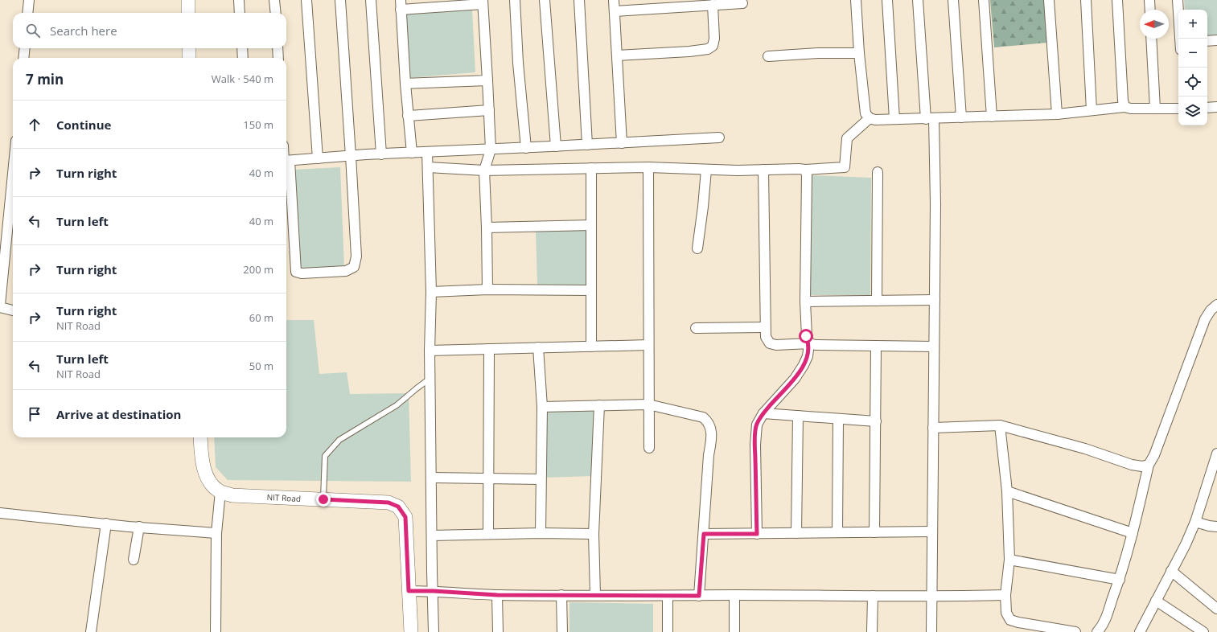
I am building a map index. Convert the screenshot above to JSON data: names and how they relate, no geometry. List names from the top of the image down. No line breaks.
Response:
{"streets":{"main road":["NIT Road"]},"north":"left","page":{"map_buttons":["+","−"],"search":"Search here","heading":["7 min","Walk · 540 m"],"list":[["Continue","150 m"],["Turn right","40 m"],["Turn left","40 m"],["Turn right","200 m"],["Turn right","NIT Road","60 m"],["Turn left","NIT Road","50 m"],"Arrive at destination"]}}
